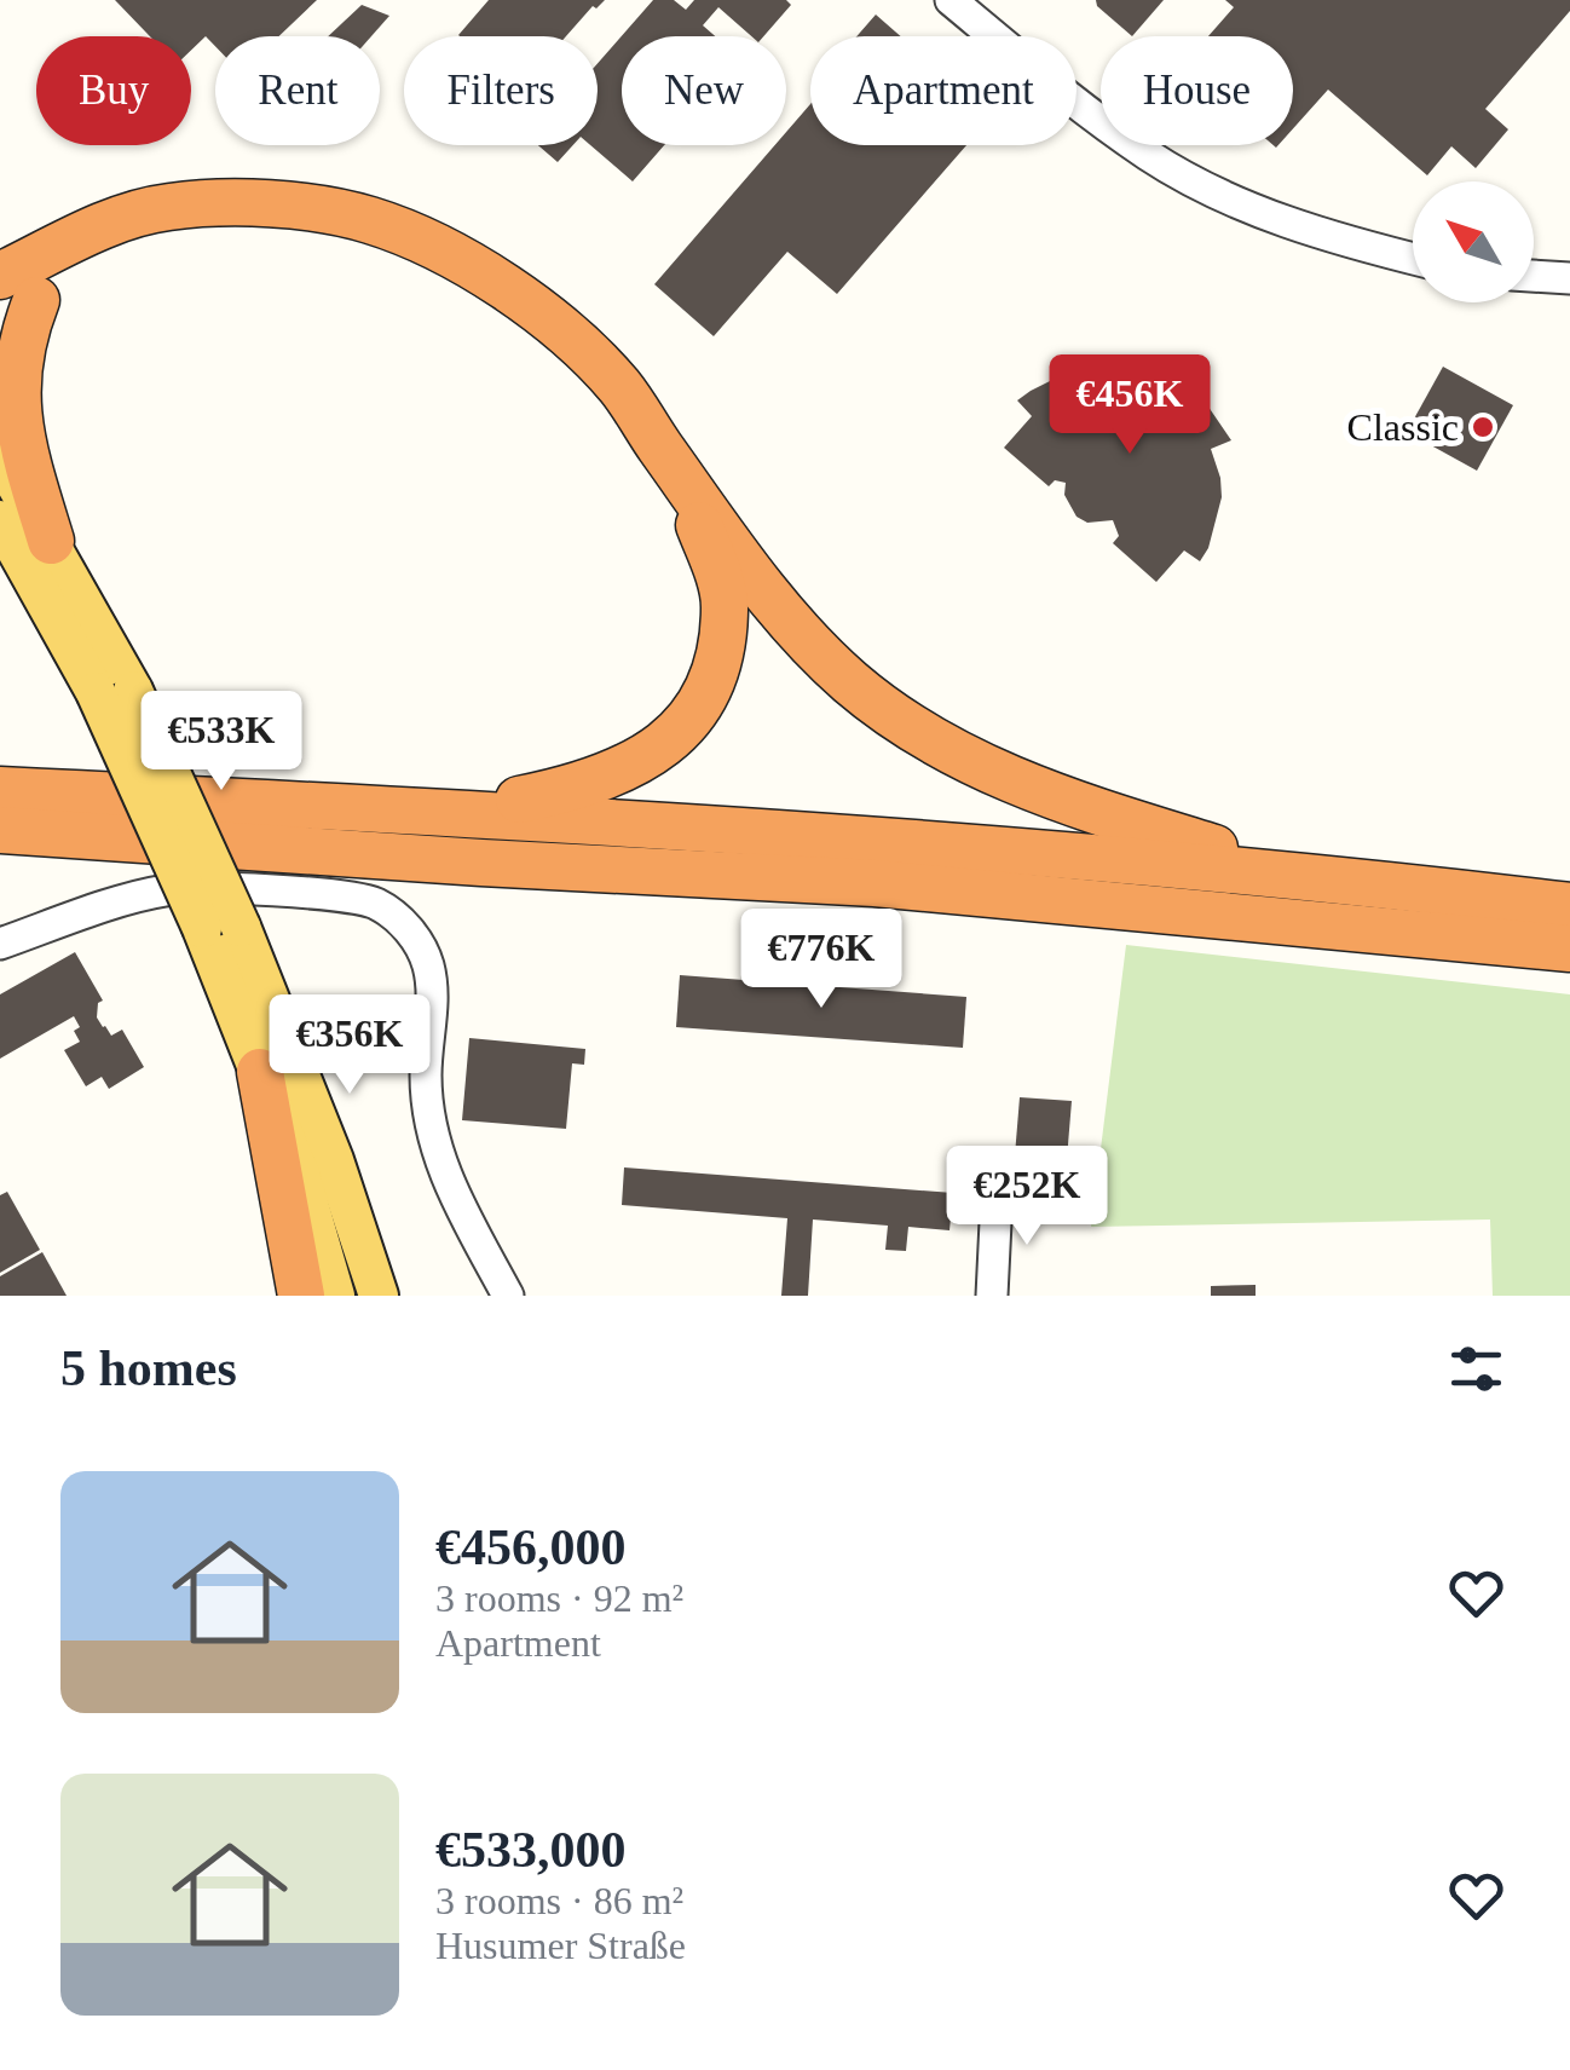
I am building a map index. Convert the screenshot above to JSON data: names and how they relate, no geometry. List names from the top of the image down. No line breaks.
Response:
{"places":["Classic"],"north":"top left","page":{"chip":["Buy","Rent","Filters","New","Apartment","House"],"price":["€456K","€533K","€776K","€356K","€252K"],"heading":"5 homes","list":[{"name":"€456,000","note":"3 rooms · 92 m² · Apartment"},{"name":"€533,000","note":"3 rooms · 86 m² · Husumer Straße"}]}}
